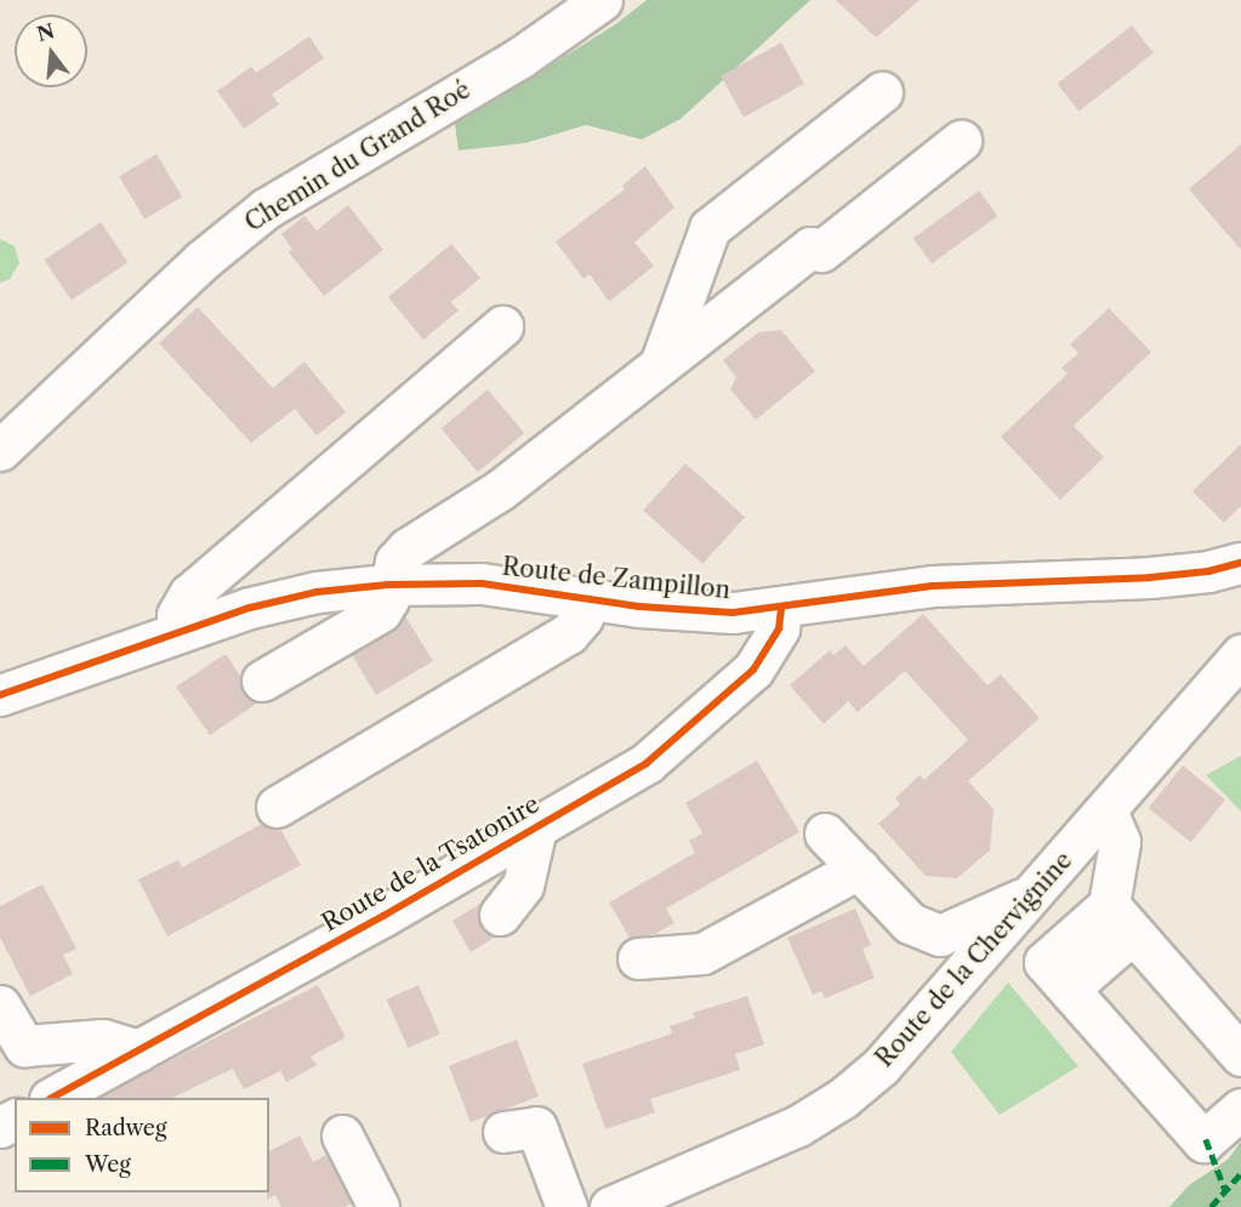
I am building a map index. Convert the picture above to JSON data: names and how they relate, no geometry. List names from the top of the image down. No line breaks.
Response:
{"streets":{"street":["Chemin du Grand Roé","Route de Zampillon","Route de la Tsatonire","Route de la Chervignine"]},"crossings":[["Route de Zampillon","Route de la Tsatonire"]],"legend":["Radweg","Weg"],"north":"top"}
